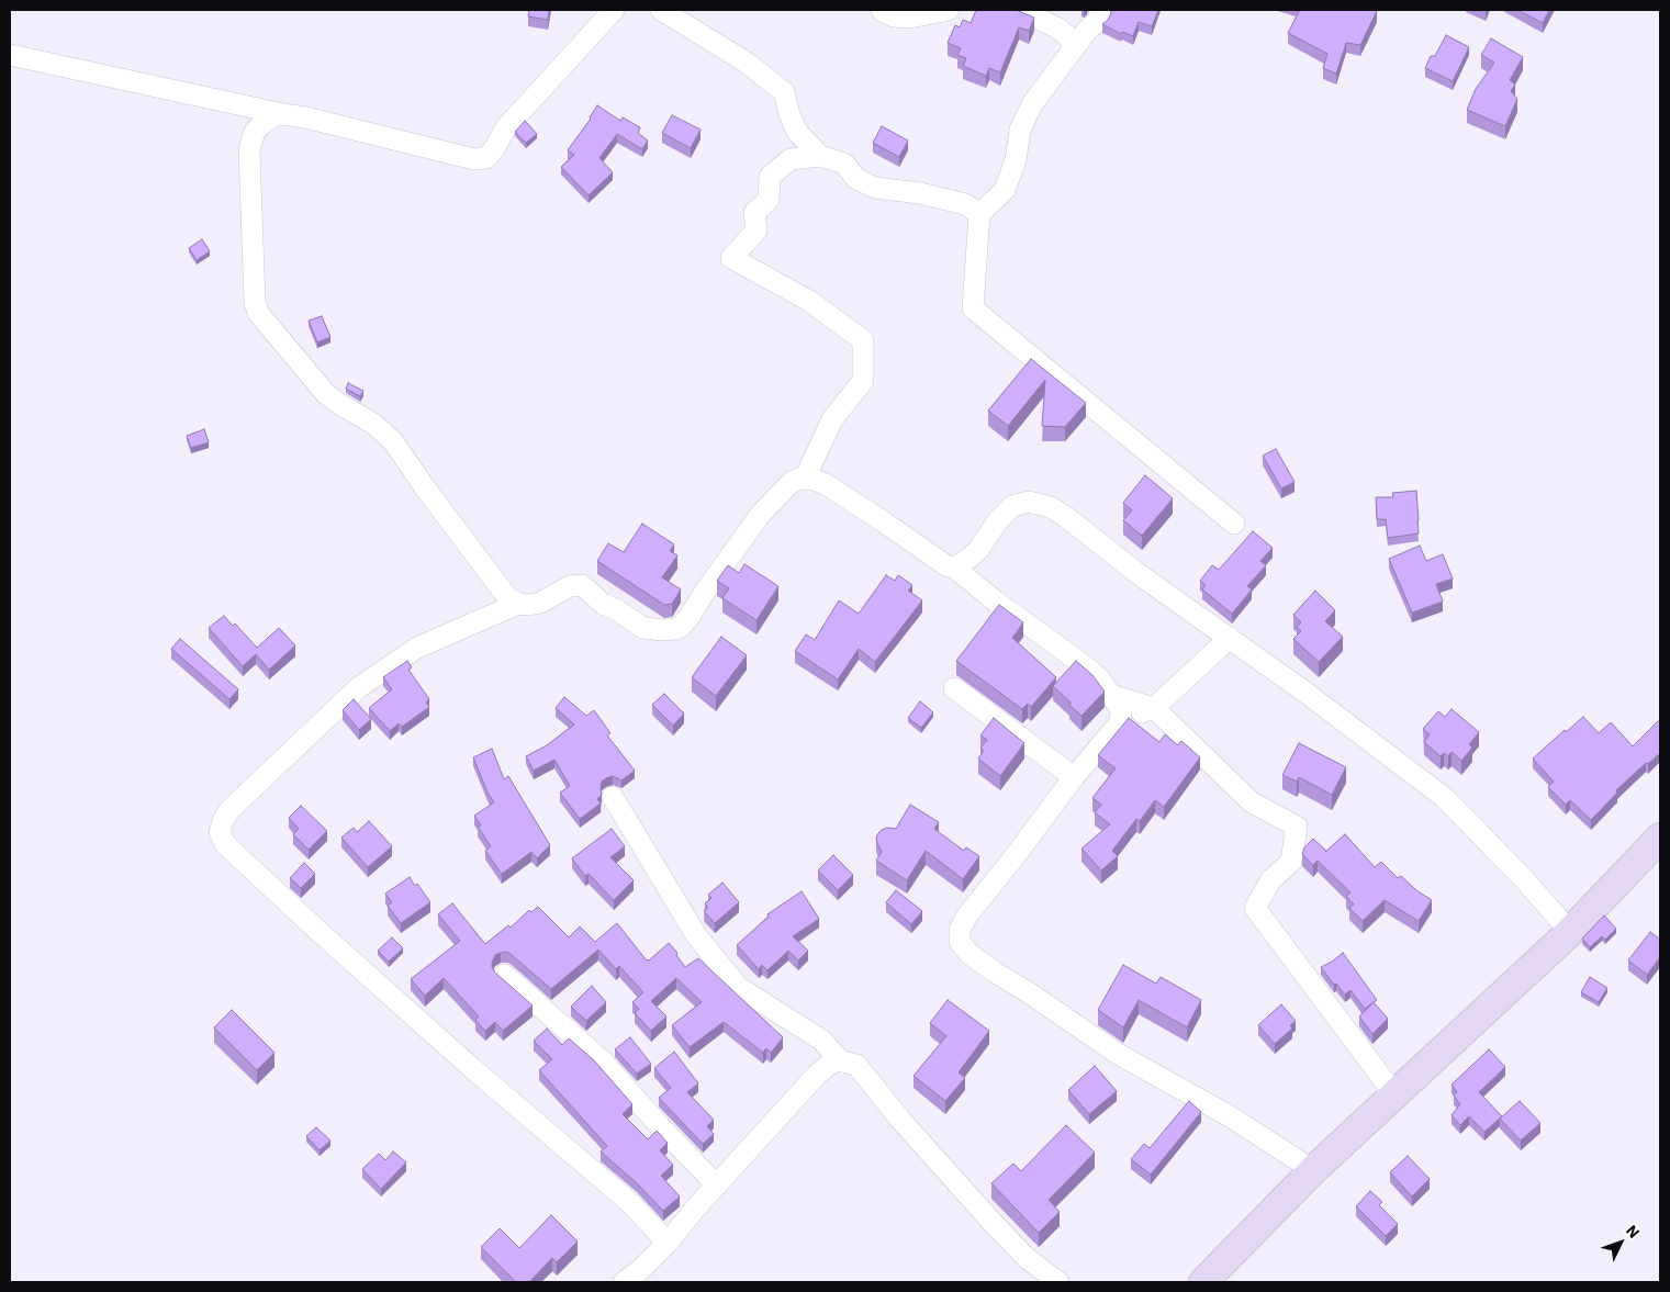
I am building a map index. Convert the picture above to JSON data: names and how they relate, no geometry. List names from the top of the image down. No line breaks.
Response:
{"north":"top right"}
